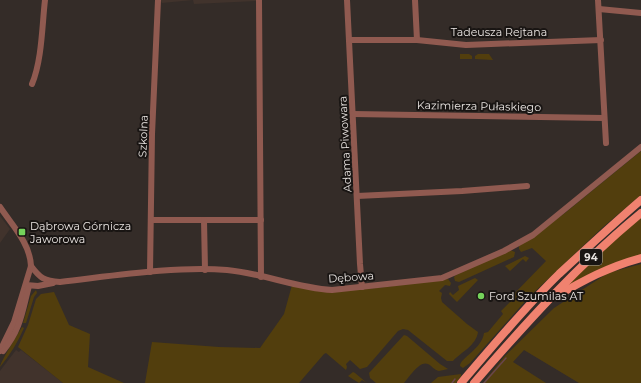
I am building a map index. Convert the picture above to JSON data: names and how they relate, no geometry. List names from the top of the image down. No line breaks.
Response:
{"streets":{"main road":["94"],"street":["Tadeusza Rejtana","Kazimierza Pułaskiego","Szkolna","Adama Piwowara","Dębowa"]},"crossings":[["Tadeusza Rejtana","Adama Piwowara"],["Kazimierza Pułaskiego","Adama Piwowara"],["Szkolna","Dębowa"],["Adama Piwowara","Dębowa"]],"places":{"transit":["Dąbrowa Górnicza Jaworowa"],"other":["Ford Szumilas AT"]}}
